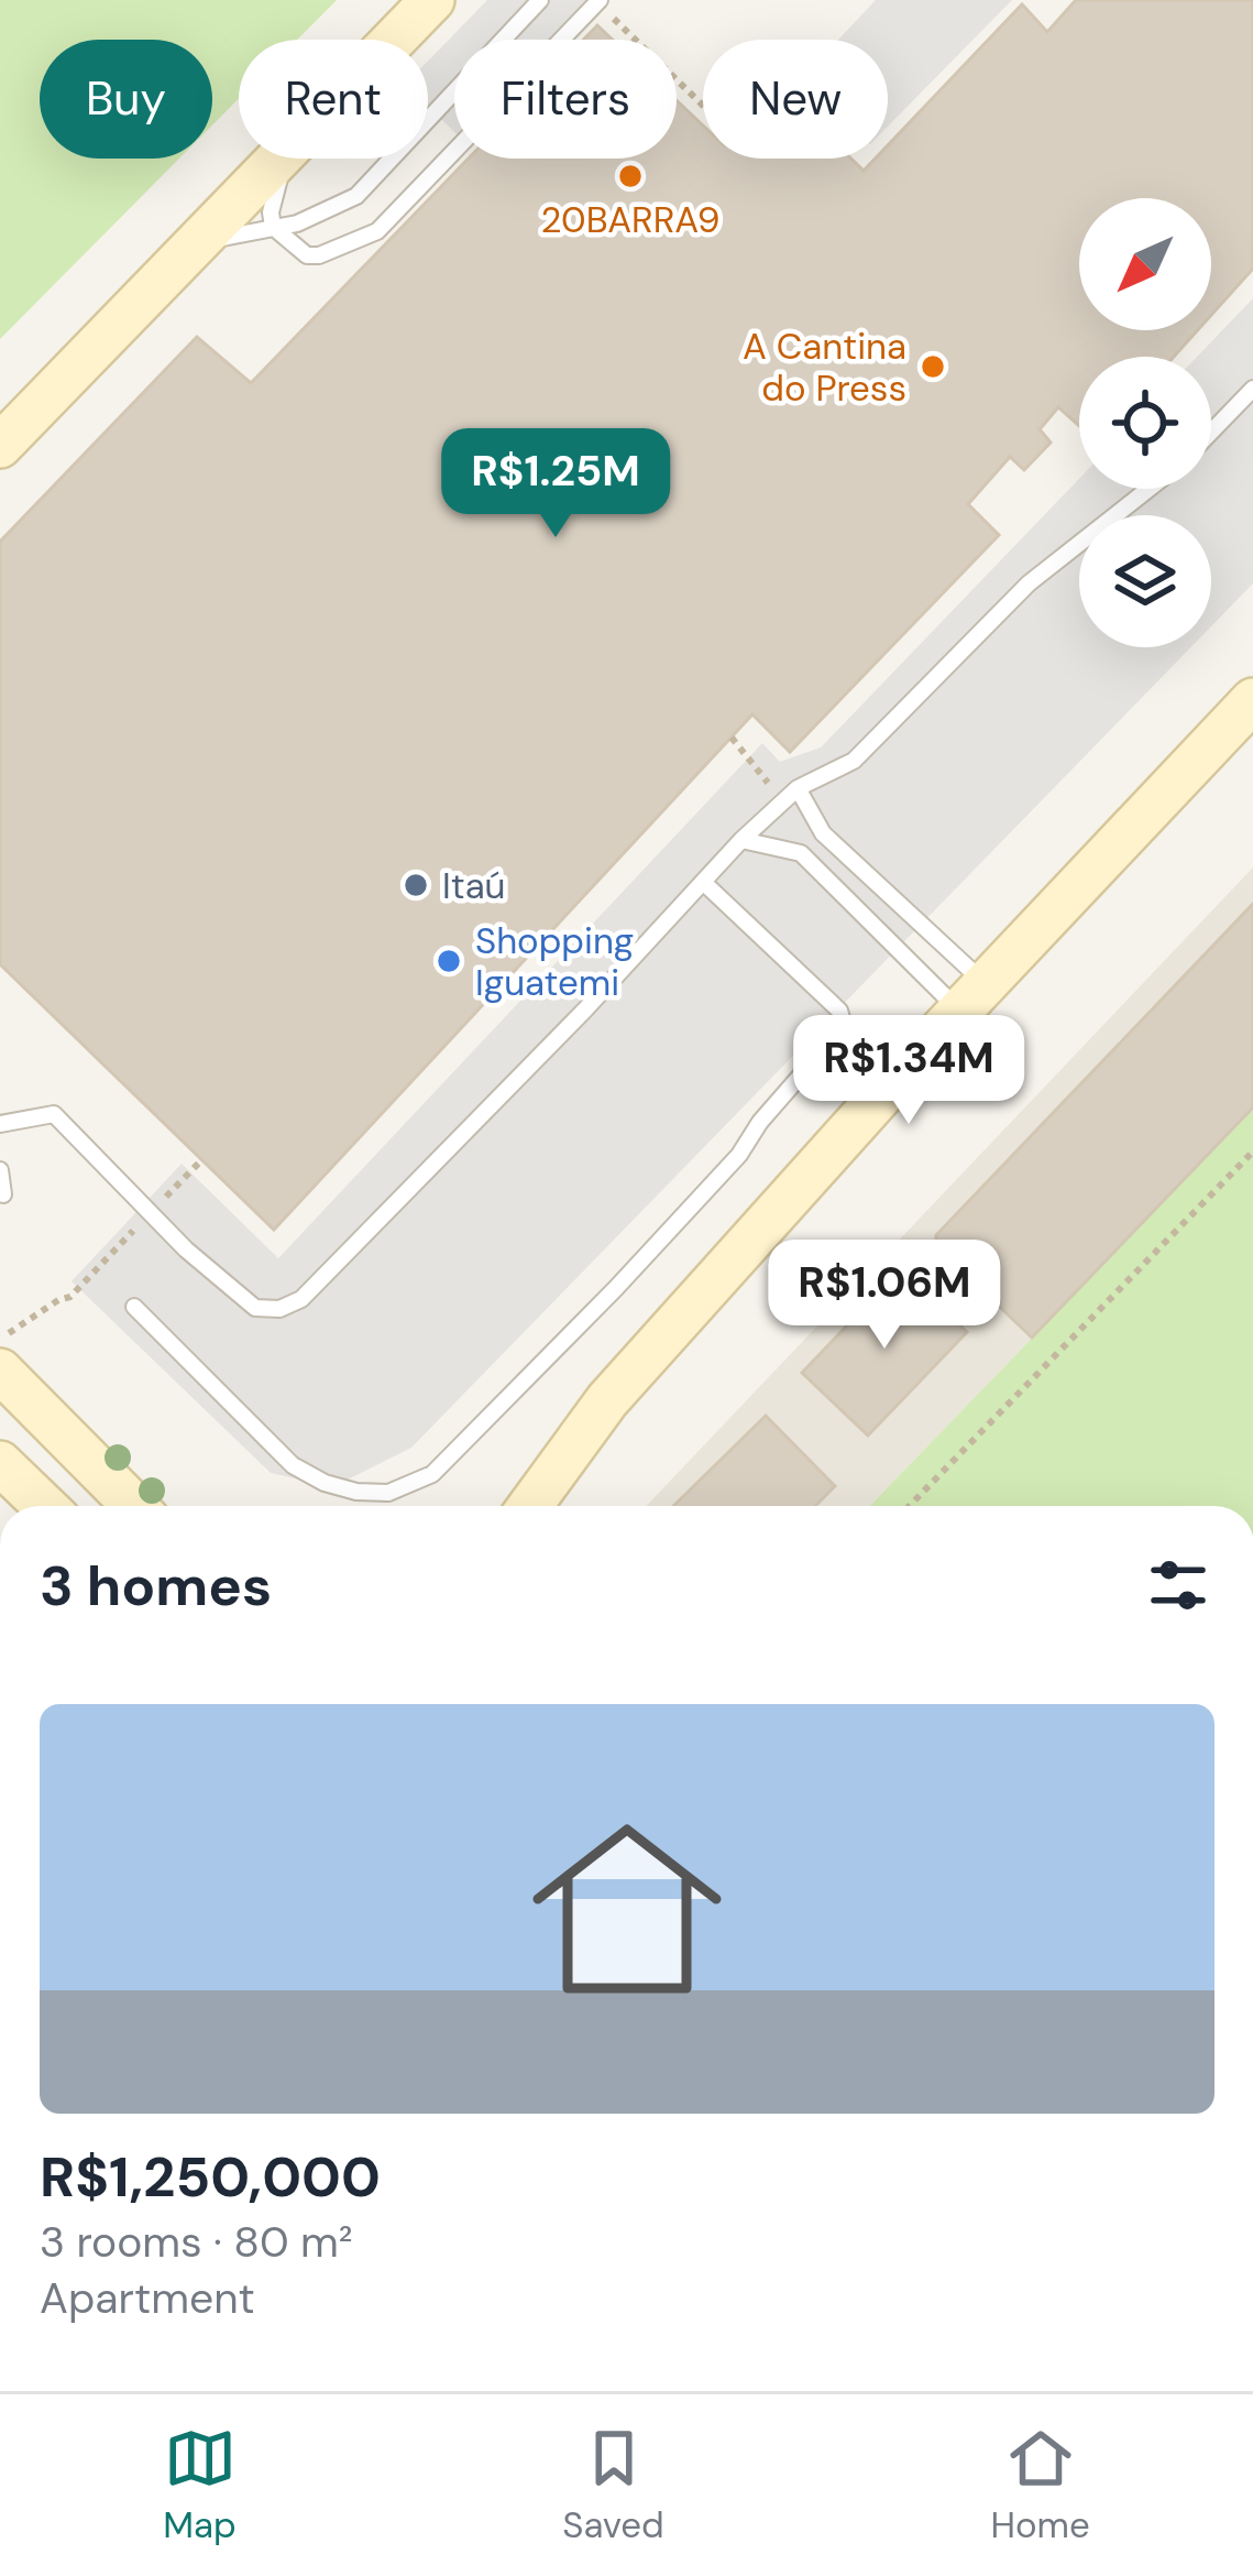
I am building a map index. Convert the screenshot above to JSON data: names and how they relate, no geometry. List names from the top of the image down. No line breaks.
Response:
{"places":["20BARRA9","A Cantina do Press","Itaú","Shopping Iguatemi"],"north":"bottom left","page":{"chip":["Buy","Rent","Filters","New"],"price":["R$1.25M","R$1.34M","R$1.06M"],"heading":"3 homes","list":[{"name":"R$1,250,000","note":"3 rooms · 80 m² · Apartment"}],"tabs":["Map","Saved","Home"]}}
